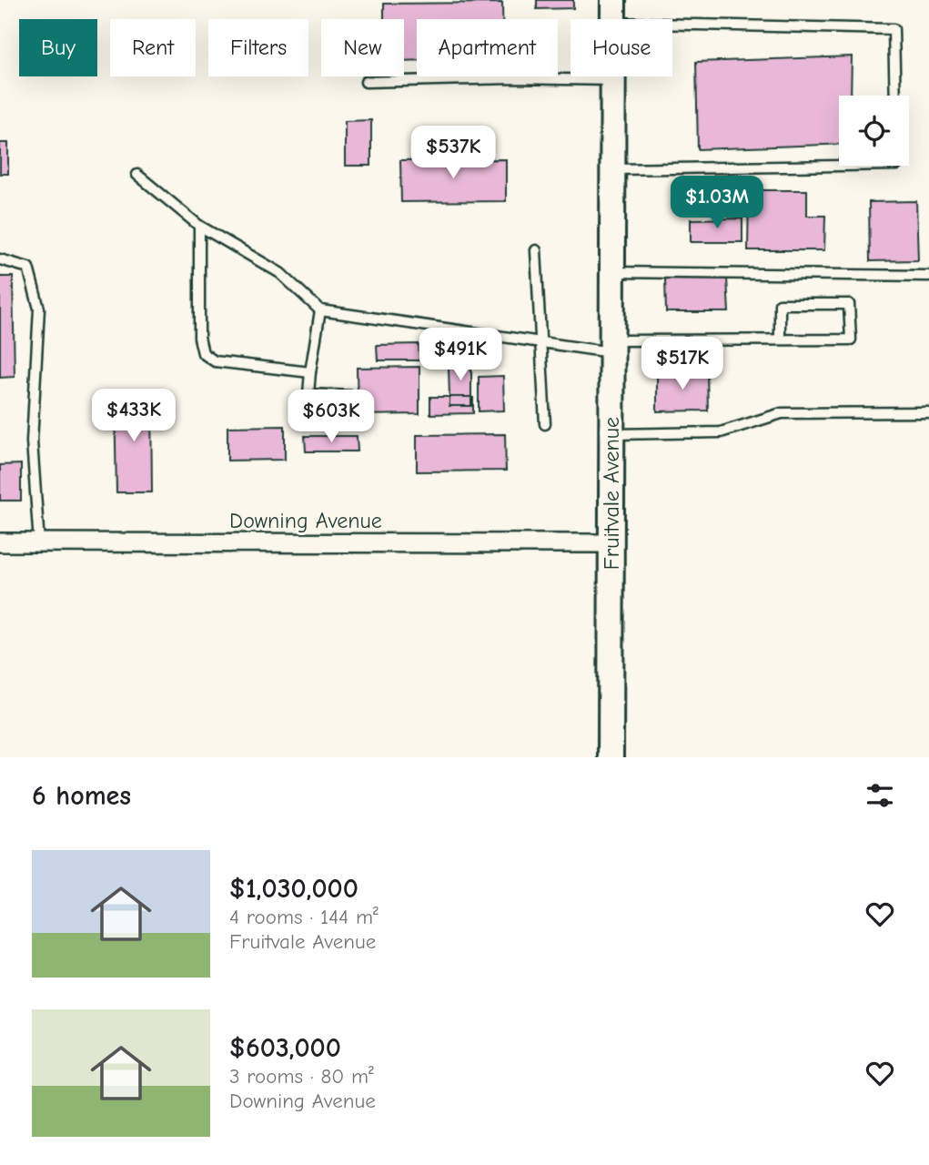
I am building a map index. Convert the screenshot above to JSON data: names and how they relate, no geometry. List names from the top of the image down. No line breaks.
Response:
{"streets":{"main road":["Fruitvale Avenue"],"street":["Downing Avenue"]},"crossings":[["Fruitvale Avenue","Downing Avenue"]],"page":{"chip":["Buy","Rent","Filters","New","Apartment","House"],"price":["$537K","$1.03M","$491K","$517K","$433K","$603K"],"heading":"6 homes","list":[{"name":"$1,030,000","note":"4 rooms · 144 m² · Fruitvale Avenue"},{"name":"$603,000","note":"3 rooms · 80 m² · Downing Avenue"}]}}
